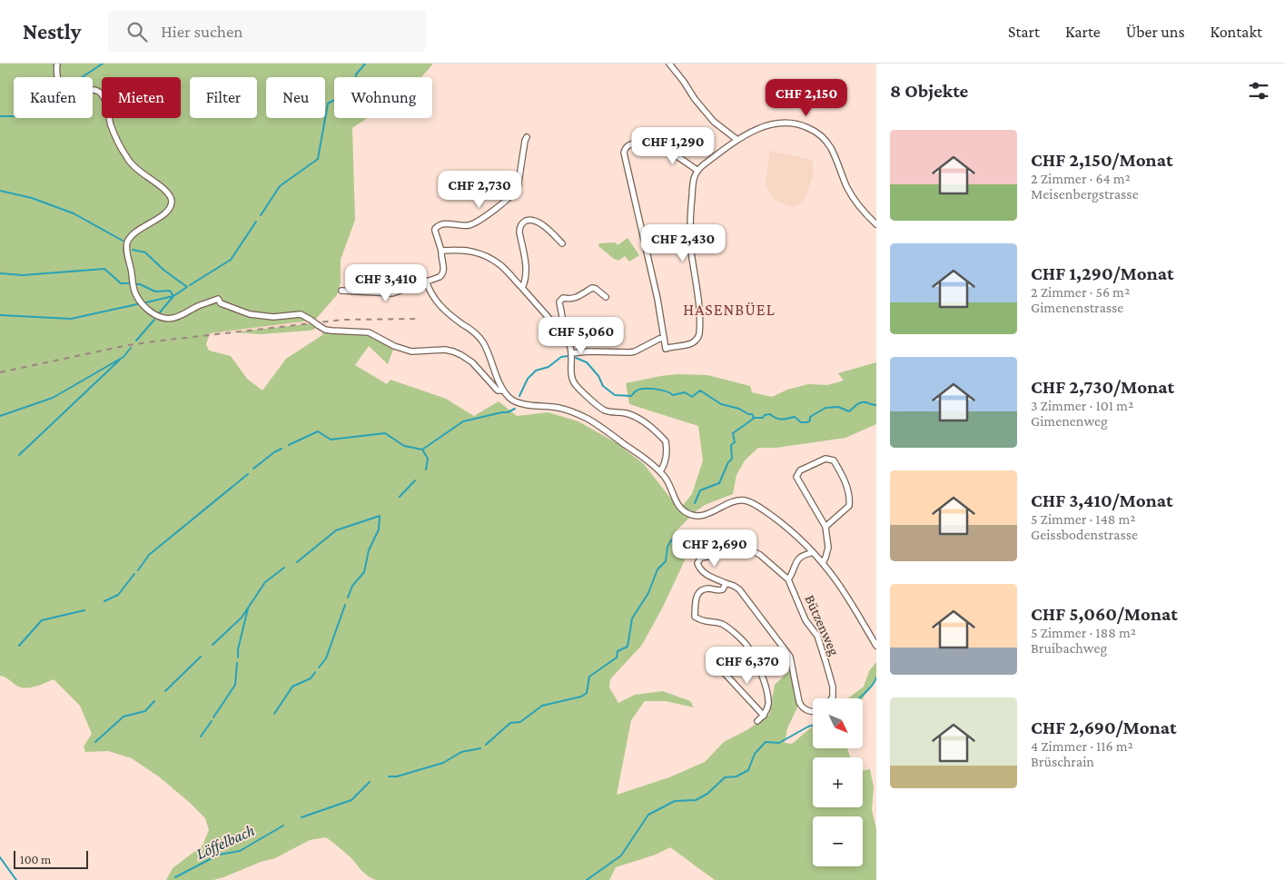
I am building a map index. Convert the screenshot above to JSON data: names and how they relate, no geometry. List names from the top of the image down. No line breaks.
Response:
{"streets":{"street":["Bützenweg"]},"districts":["HASENBÜEL"],"water":["Löffelbach"],"scale_bar":"100 m","north":"bottom right","page":{"header":"Nestly","search":"Hier suchen","nav":["Start","Karte","Über uns","Kontakt"],"heading":"8 Objekte","chip":["Kaufen","Mieten","Filter","Neu","Wohnung"],"price":["CHF 2,150","CHF 1,290","CHF 2,730","CHF 2,430","CHF 3,410","CHF 5,060","CHF 2,690","CHF 6,370"],"list":[{"name":"CHF 2,150/Monat","note":"2 Zimmer · 64 m² · Meisenbergstrasse"},{"name":"CHF 1,290/Monat","note":"2 Zimmer · 56 m² · Gimenenstrasse"},{"name":"CHF 2,730/Monat","note":"3 Zimmer · 101 m² · Gimenenweg"},{"name":"CHF 3,410/Monat","note":"5 Zimmer · 148 m² · Geissbodenstrasse"},{"name":"CHF 5,060/Monat","note":"5 Zimmer · 188 m² · Bruibachweg"},{"name":"CHF 2,690/Monat","note":"4 Zimmer · 116 m² · Brüschrain"}],"map_buttons":["+","−"],"scale":"100 m"}}
